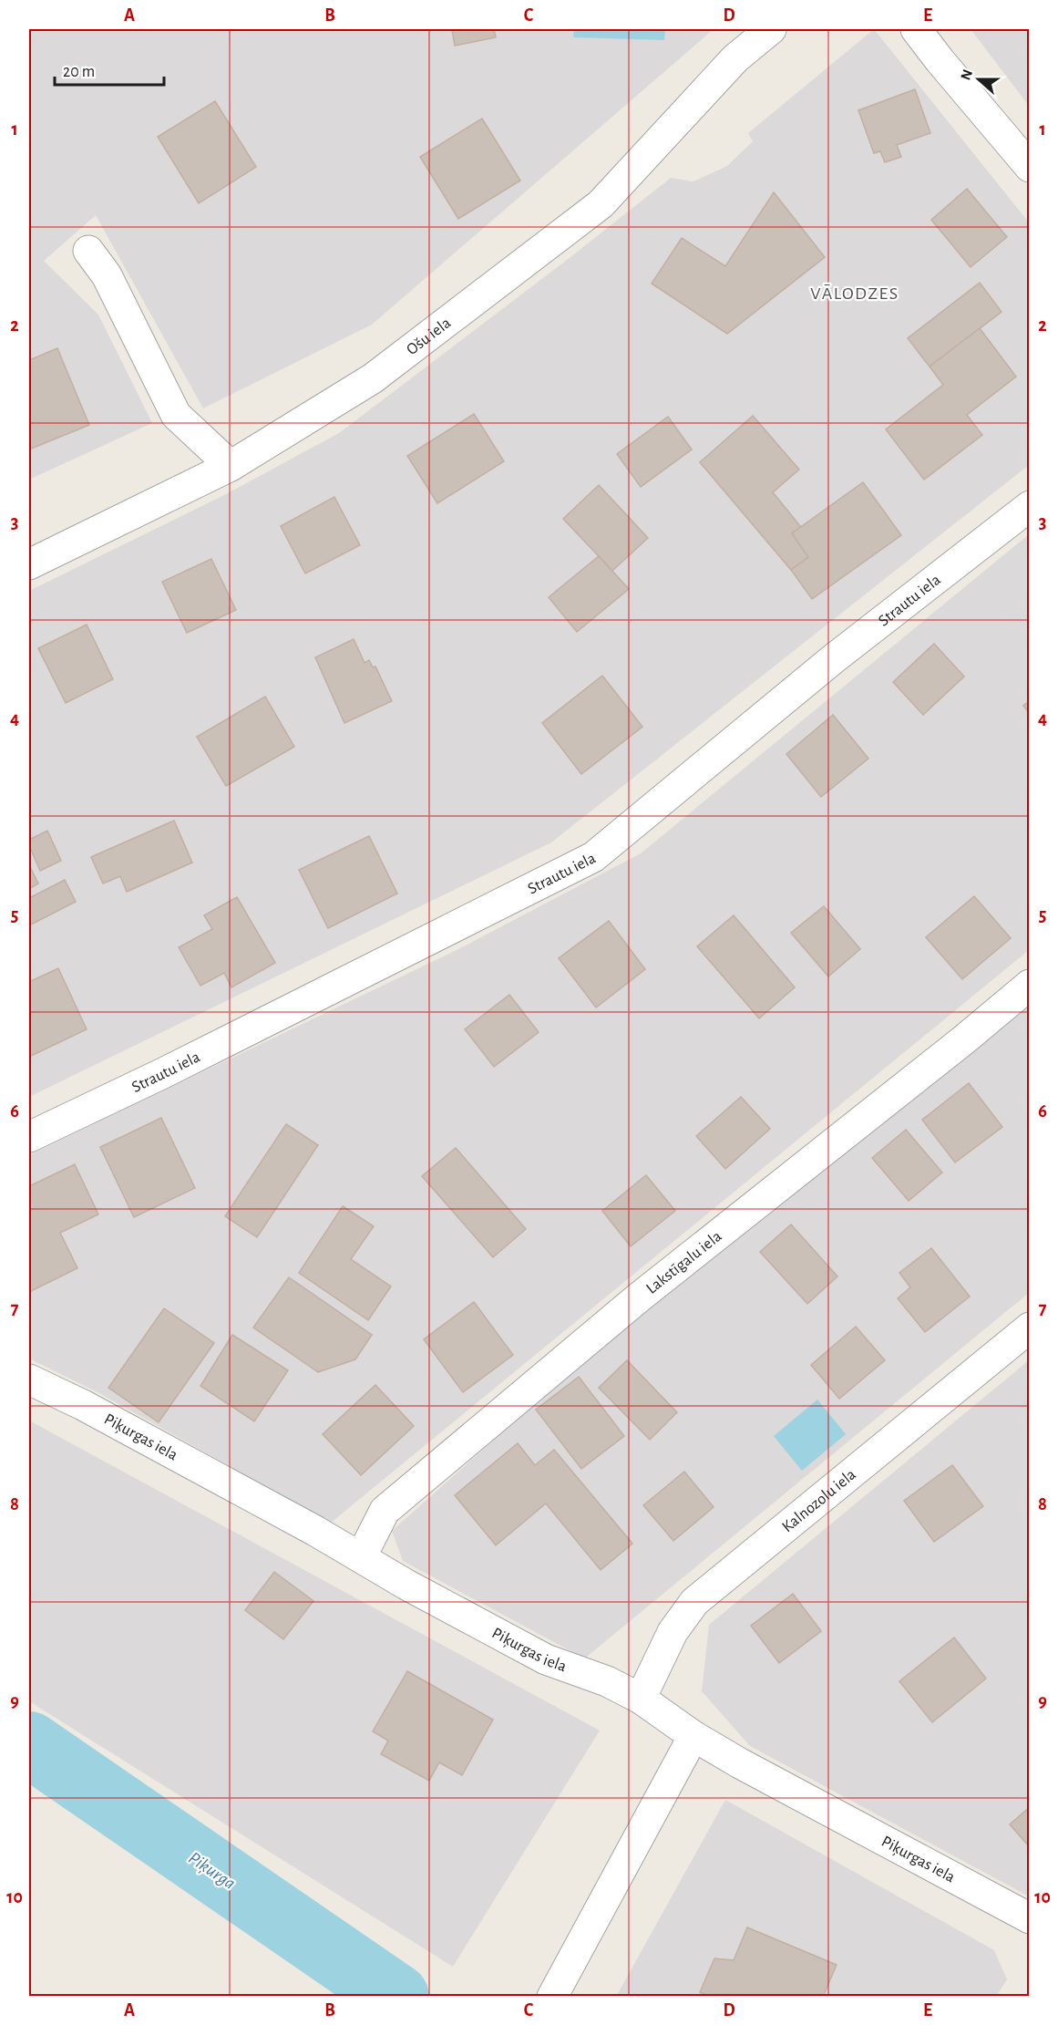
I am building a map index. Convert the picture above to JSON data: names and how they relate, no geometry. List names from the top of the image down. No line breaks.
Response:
{"streets":{"street":["Ošu iela","Strautu iela","Lakstīgalu iela","Piķurgas iela","Kalnozolu iela"]},"crossings":[["Lakstīgalu iela","Piķurgas iela"],["Piķurgas iela","Kalnozolu iela"]],"districts":["VĀLODZES"],"water":["Piķurga"],"scale_bar":"20 m","north":"left","grid":{"columns":["A","B","C","D","E"],"rows":["1","2","3","4","5","6","7","8","9","10"]}}
